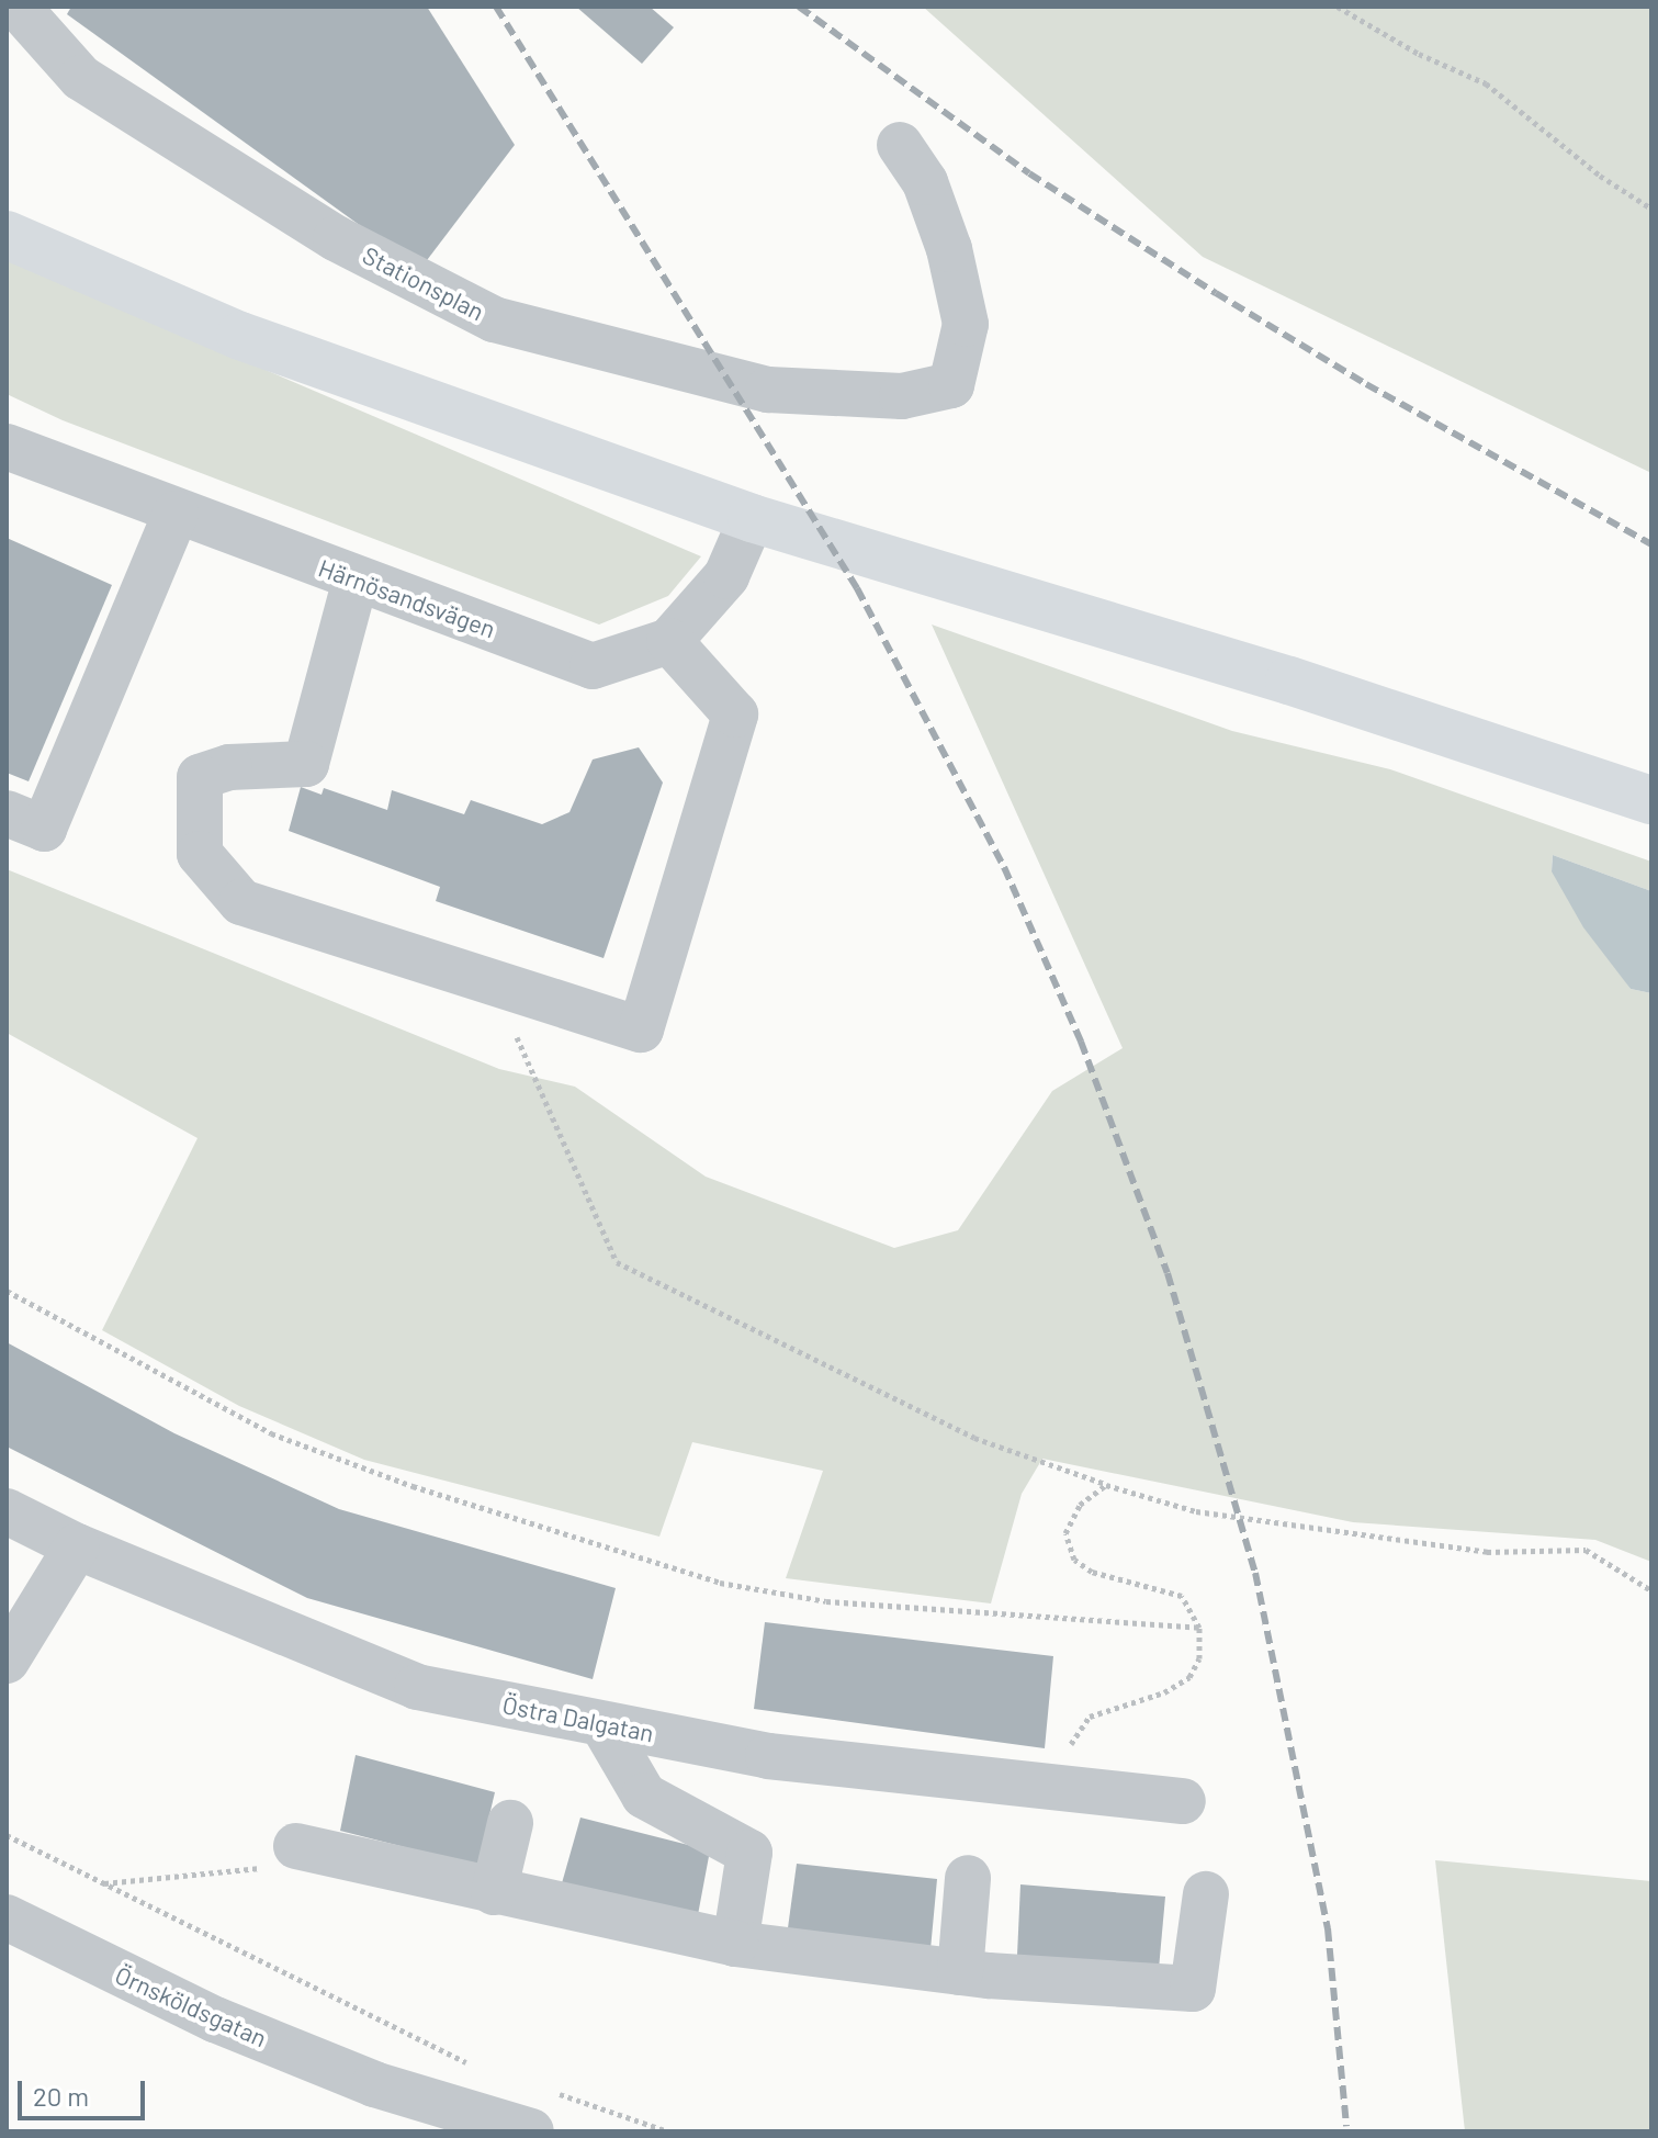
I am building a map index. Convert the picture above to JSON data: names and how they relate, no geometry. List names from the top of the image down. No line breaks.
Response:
{"streets":{"street":["Stationsplan","Härnösandsvägen","Östra Dalgatan","Örnsköldsgatan"]},"scale_bar":"20 m"}
